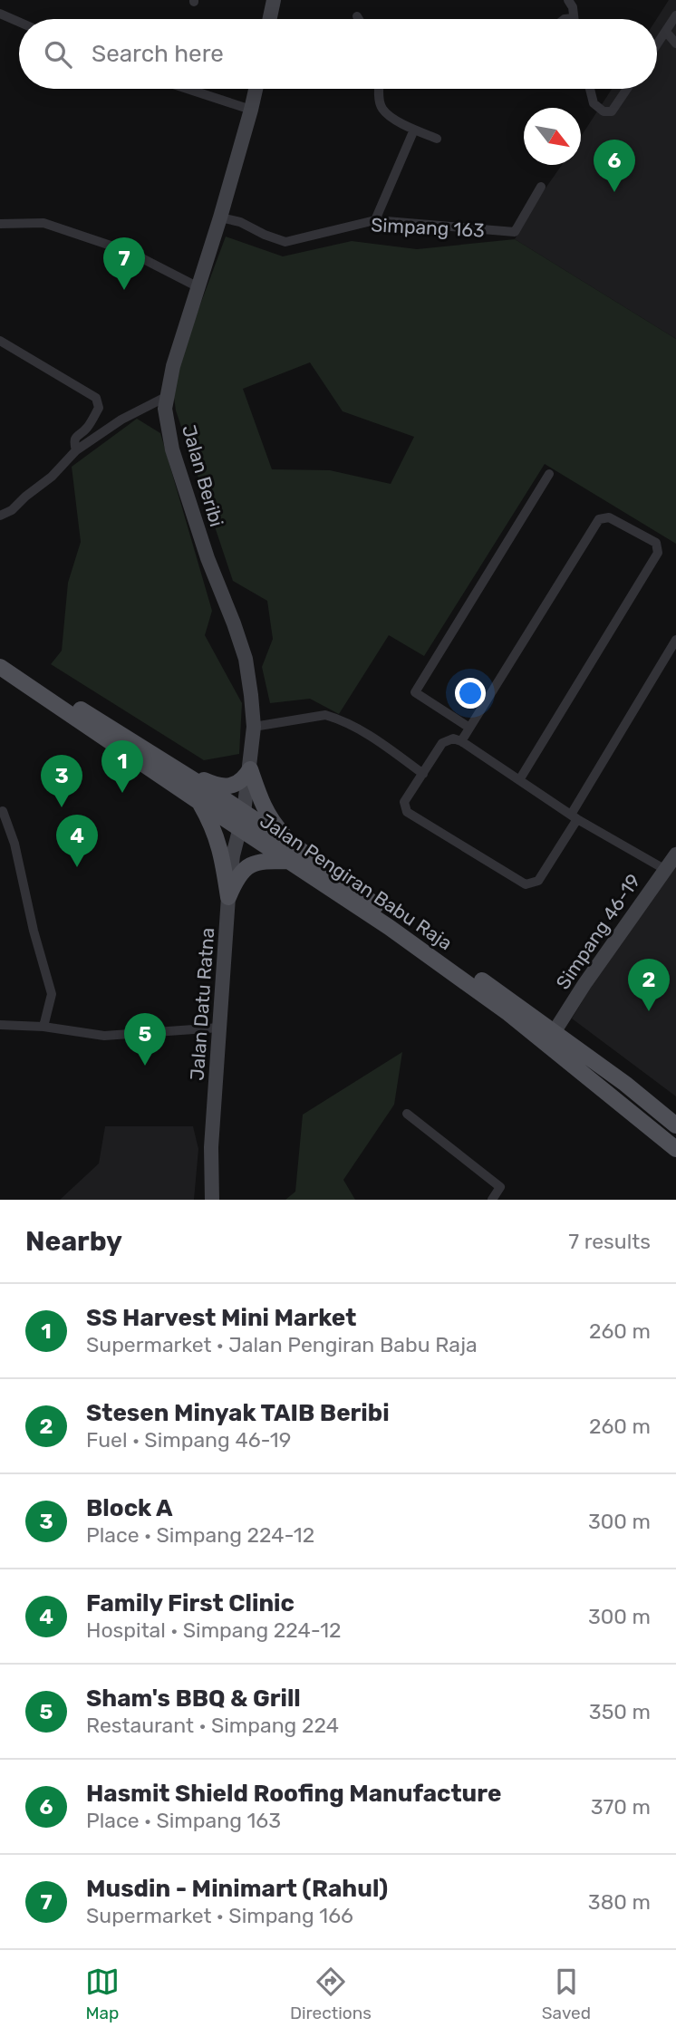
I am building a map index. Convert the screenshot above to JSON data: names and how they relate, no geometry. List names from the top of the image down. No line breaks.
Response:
{"streets":{"main road":["Jalan Beribi","Jalan Pengiran Babu Raja","Simpang 46-19","Jalan Datu Ratna"],"street":["Simpang 163"]},"crossings":[["Simpang 163","Jalan Beribi"],["Jalan Beribi","Jalan Pengiran Babu Raja"],["Jalan Beribi","Jalan Datu Ratna"],["Jalan Pengiran Babu Raja","Simpang 46-19"],["Jalan Pengiran Babu Raja","Jalan Datu Ratna"]],"north":"bottom right","page":{"search":"Search here","pins":["6","7","1","3","4","2","5"],"heading":["Nearby","7 results"],"list":[{"mark":"1","name":"SS Harvest Mini Market","note":"Supermarket · Jalan Pengiran Babu Raja","value":"260 m"},{"mark":"2","name":"Stesen Minyak TAIB Beribi","note":"Fuel · Simpang 46-19","value":"260 m"},{"mark":"3","name":"Block A","note":"Place · Simpang 224-12","value":"300 m"},{"mark":"4","name":"Family First Clinic","note":"Hospital · Simpang 224-12","value":"300 m"},{"mark":"5","name":"Sham's BBQ & Grill","note":"Restaurant · Simpang 224","value":"350 m"},{"mark":"6","name":"Hasmit Shield Roofing Manufacture","note":"Place · Simpang 163","value":"370 m"},{"mark":"7","name":"Musdin - Minimart (Rahul)","note":"Supermarket · Simpang 166","value":"380 m"}],"nav":["Map","Directions","Saved"]}}
